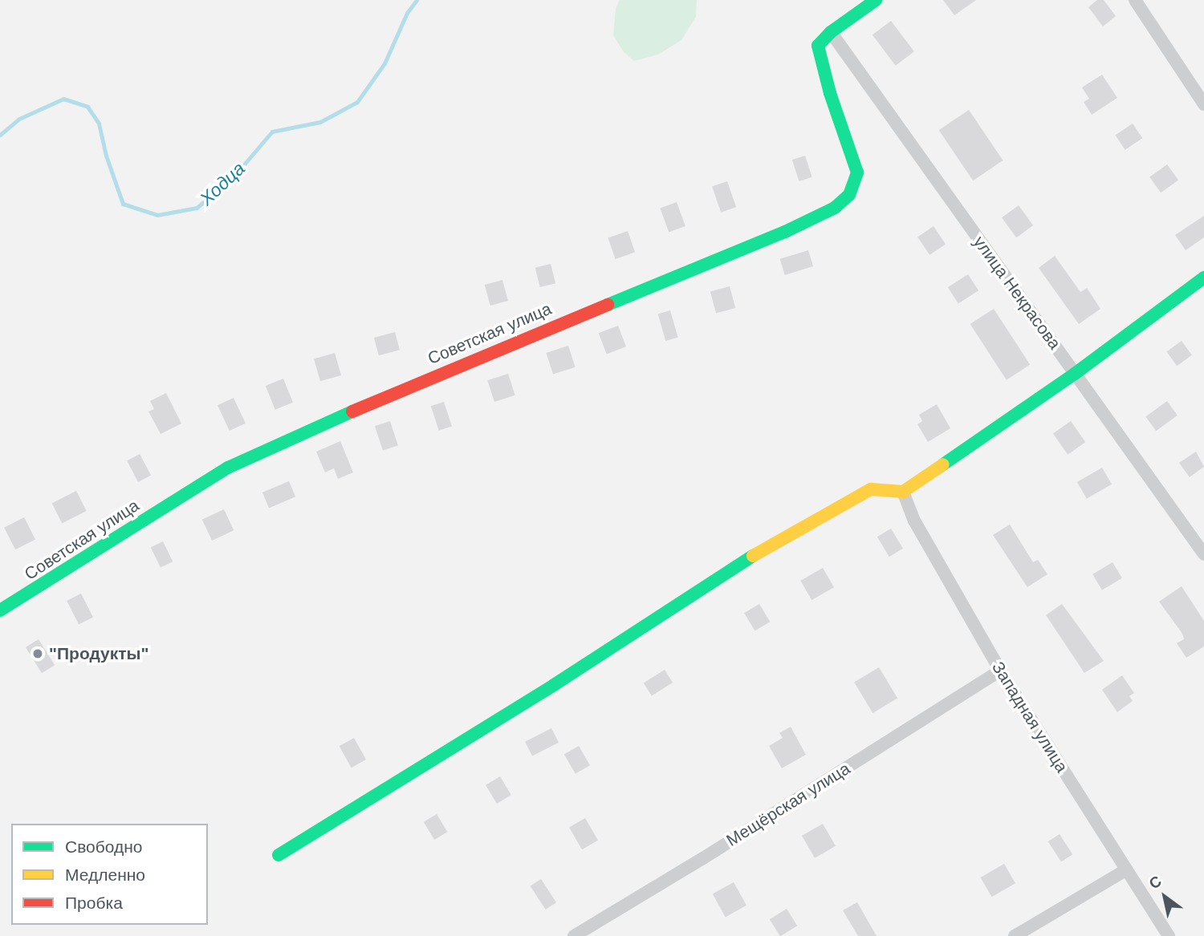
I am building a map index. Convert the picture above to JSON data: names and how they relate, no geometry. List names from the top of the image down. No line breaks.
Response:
{"streets":{"street":["улица Некрасова","Советская улица","Западная улица","Мещёрская улица"]},"crossings":[["улица Некрасова","Советская улица"],["Западная улица","Мещёрская улица"]],"water":["Ходца"],"places":["\"Продукты\""],"legend":["Свободно","Медленно","Пробка"],"north":"top left"}
